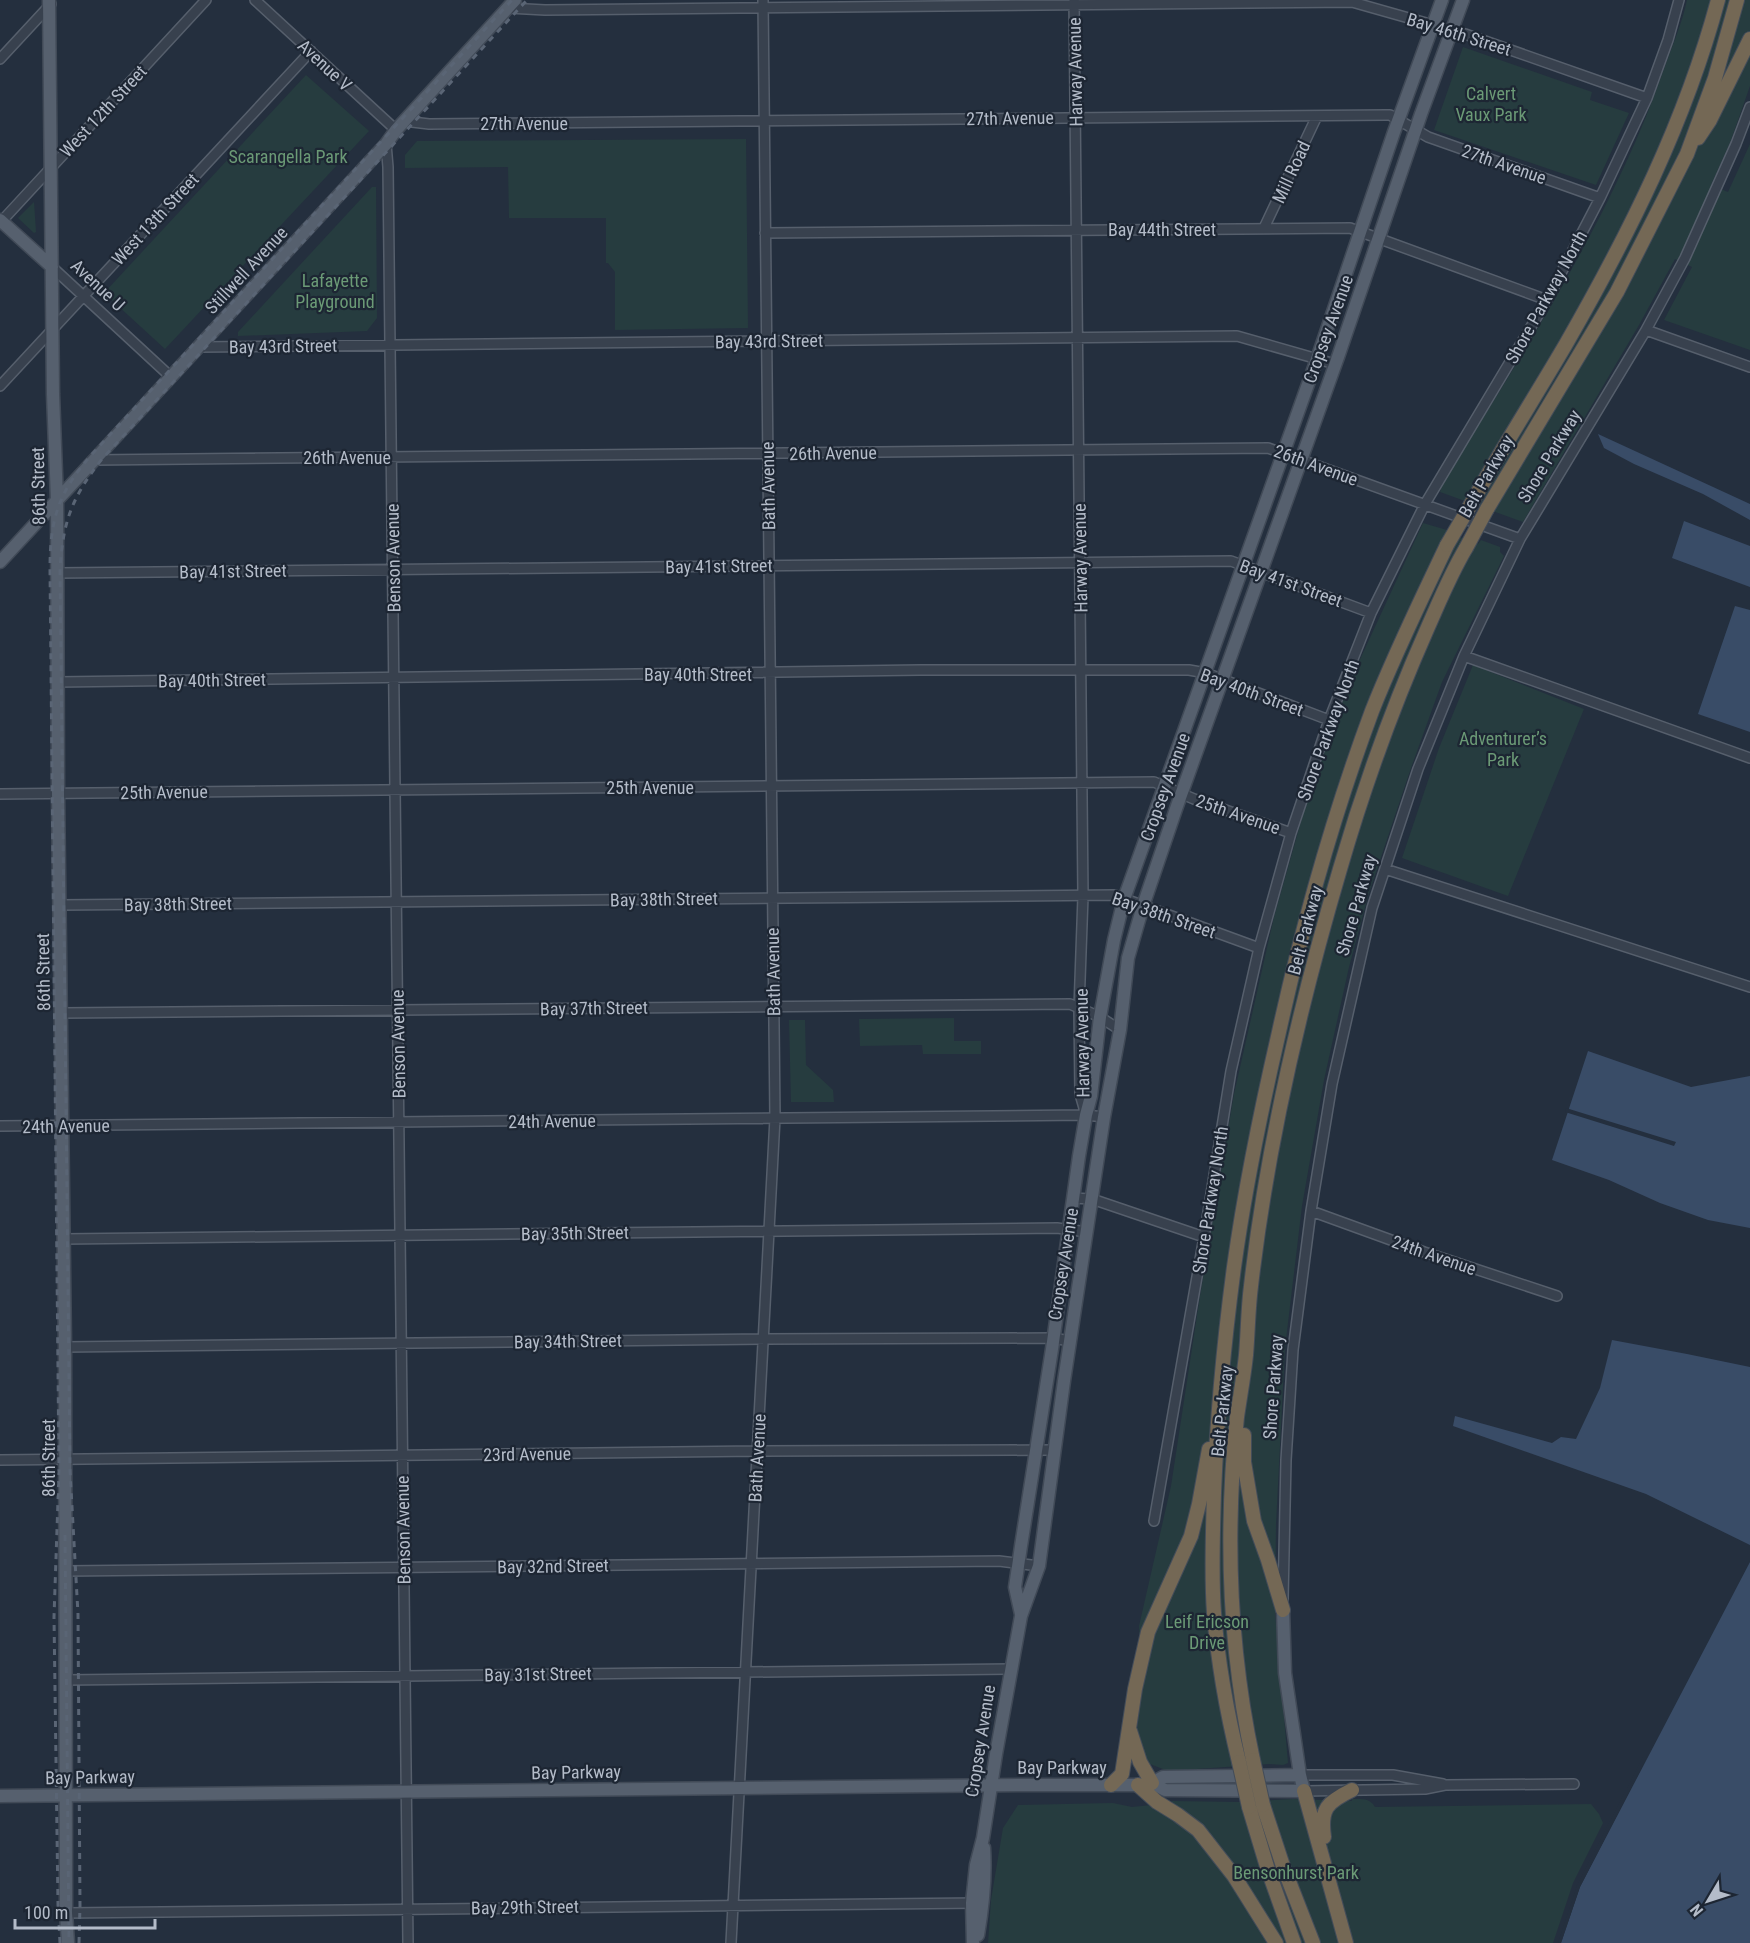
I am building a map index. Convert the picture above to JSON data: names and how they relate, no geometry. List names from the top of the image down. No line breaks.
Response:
{"streets":{"highway":["Belt Parkway"],"main road":["Stillwell Avenue","Avenue U","Cropsey Avenue","Shore Parkway","86th Street","Bay Parkway"],"street":["Bay 46th Street","Avenue V","Harway Avenue","West 12th Street","27th Avenue","Mill Road","West 13th Street","Bay 44th Street","Shore Parkway North","Bay 43rd Street","26th Avenue","Bath Avenue","Benson Avenue","Bay 41st Street","Bay 40th Street","25th Avenue","Bay 38th Street","Bay 37th Street","24th Avenue","Bay 35th Street","Bay 34th Street","23rd Avenue","Bay 32nd Street","Bay 31st Street","Bay 29th Street"]},"crossings":[["Bay 46th Street","Harway Avenue"],["Bay 46th Street","Stillwell Avenue"],["Bay 46th Street","Shore Parkway North"],["Bay 46th Street","Cropsey Avenue"],["Bay 46th Street","Bath Avenue"],["Avenue V","27th Avenue"],["Avenue V","West 13th Street"],["Avenue V","Stillwell Avenue"],["Harway Avenue","27th Avenue"],["Harway Avenue","Bay 44th Street"],["Harway Avenue","Cropsey Avenue"],["Harway Avenue","Bay 43rd Street"],["Harway Avenue","26th Avenue"],["Harway Avenue","Bay 41st Street"],["Harway Avenue","Bay 40th Street"],["Harway Avenue","25th Avenue"],["Harway Avenue","Bay 38th Street"],["Harway Avenue","Bay 37th Street"],["Harway Avenue","24th Avenue"],["West 12th Street","Avenue U"],["West 12th Street","86th Street"],["27th Avenue","Mill Road"],["27th Avenue","Stillwell Avenue"],["27th Avenue","Shore Parkway North"],["27th Avenue","Cropsey Avenue"],["27th Avenue","Bath Avenue"],["Mill Road","Bay 44th Street"],["West 13th Street","Avenue U"],["West 13th Street","86th Street"],["Bay 44th Street","Shore Parkway North"],["Bay 44th Street","Cropsey Avenue"],["Bay 44th Street","Bath Avenue"],["Stillwell Avenue","Avenue U"],["Stillwell Avenue","Bay 43rd Street"],["Stillwell Avenue","26th Avenue"],["Stillwell Avenue","86th Street"],["Stillwell Avenue","Benson Avenue"],["Avenue U","86th Street"],["Shore Parkway North","26th Avenue"],["Shore Parkway North","Bay 41st Street"],["Shore Parkway North","Bay 40th Street"],["Shore Parkway North","25th Avenue"],["Shore Parkway North","Bay 38th Street"],["Cropsey Avenue","Bay 43rd Street"],["Cropsey Avenue","26th Avenue"],["Cropsey Avenue","Bay 41st Street"],["Cropsey Avenue","Bay 40th Street"],["Cropsey Avenue","25th Avenue"],["Cropsey Avenue","Bay 38th Street"],["Cropsey Avenue","Bay 37th Street"],["Cropsey Avenue","24th Avenue"],["Cropsey Avenue","Bay 35th Street"],["Cropsey Avenue","Bay 34th Street"],["Cropsey Avenue","23rd Avenue"],["Cropsey Avenue","Bay 32nd Street"],["Cropsey Avenue","Bay 31st Street"],["Cropsey Avenue","Bay Parkway"],["Cropsey Avenue","Bay 29th Street"],["Bay 43rd Street","Bath Avenue"],["Bay 43rd Street","Benson Avenue"],["26th Avenue","Shore Parkway"],["26th Avenue","Bath Avenue"],["26th Avenue","Benson Avenue"],["Shore Parkway","24th Avenue"],["Shore Parkway","Bay Parkway"],["86th Street","Bay 41st Street"],["86th Street","Bay 40th Street"],["86th Street","25th Avenue"],["86th Street","Bay 38th Street"],["86th Street","Bay 37th Street"],["86th Street","24th Avenue"],["86th Street","Bay 35th Street"],["86th Street","Bay 34th Street"],["86th Street","23rd Avenue"],["86th Street","Bay 32nd Street"],["86th Street","Bay 31st Street"],["86th Street","Bay Parkway"],["86th Street","Bay 29th Street"],["Bath Avenue","Bay 41st Street"],["Bath Avenue","Bay 40th Street"],["Bath Avenue","25th Avenue"],["Bath Avenue","Bay 38th Street"],["Bath Avenue","Bay 37th Street"],["Bath Avenue","24th Avenue"],["Bath Avenue","Bay 35th Street"],["Bath Avenue","Bay 34th Street"],["Bath Avenue","23rd Avenue"],["Bath Avenue","Bay 32nd Street"],["Bath Avenue","Bay 31st Street"],["Bath Avenue","Bay Parkway"],["Bath Avenue","Bay 29th Street"],["Benson Avenue","Bay 41st Street"],["Benson Avenue","Bay 40th Street"],["Benson Avenue","25th Avenue"],["Benson Avenue","Bay 38th Street"],["Benson Avenue","Bay 37th Street"],["Benson Avenue","24th Avenue"],["Benson Avenue","Bay 35th Street"],["Benson Avenue","Bay 34th Street"],["Benson Avenue","23rd Avenue"],["Benson Avenue","Bay 32nd Street"],["Benson Avenue","Bay 31st Street"],["Benson Avenue","Bay Parkway"],["Benson Avenue","Bay 29th Street"]],"parks":["Calvert Vaux Park","Scarangella Park","Lafayette Playground","Adventurer’s Park","Leif Ericson Drive","Bensonhurst Park"],"scale_bar":"100 m","north":"bottom left"}
